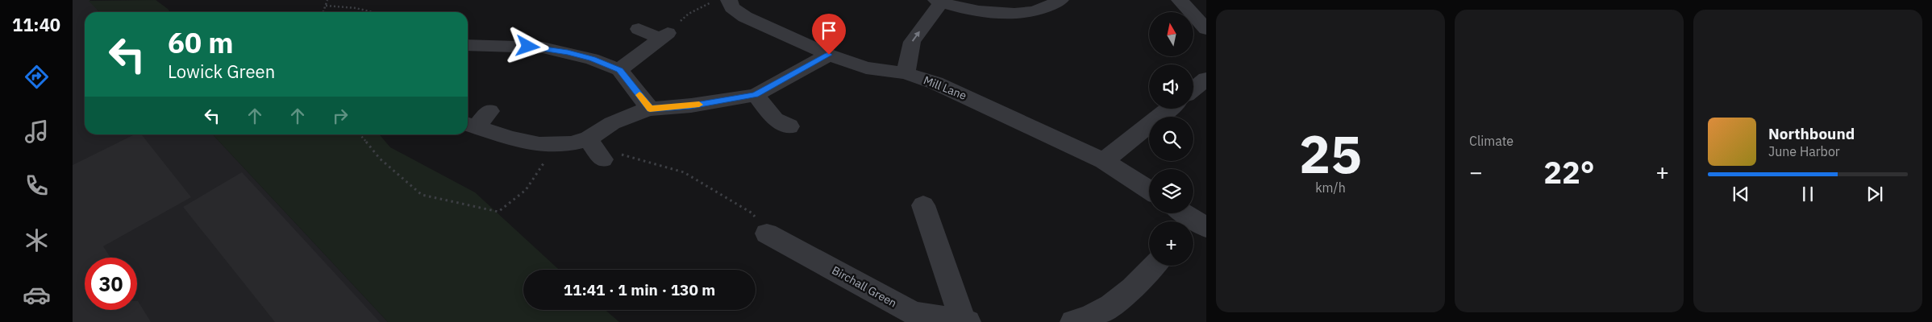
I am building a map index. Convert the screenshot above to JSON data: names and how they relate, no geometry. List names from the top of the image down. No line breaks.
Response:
{"streets":{"street":["Mill Lane","Birchall Green"]},"north":"top","page":{"tabs":"11:40","tile":[["25","km/h"],"Climate"],"map_buttons":"+","turn":["60 m","Lowick Green"],"song":["Northbound","June Harbor"],"heat":["−","22°","+"],"limit":"30","trip":"11:41 · 1 min · 130 m"}}
